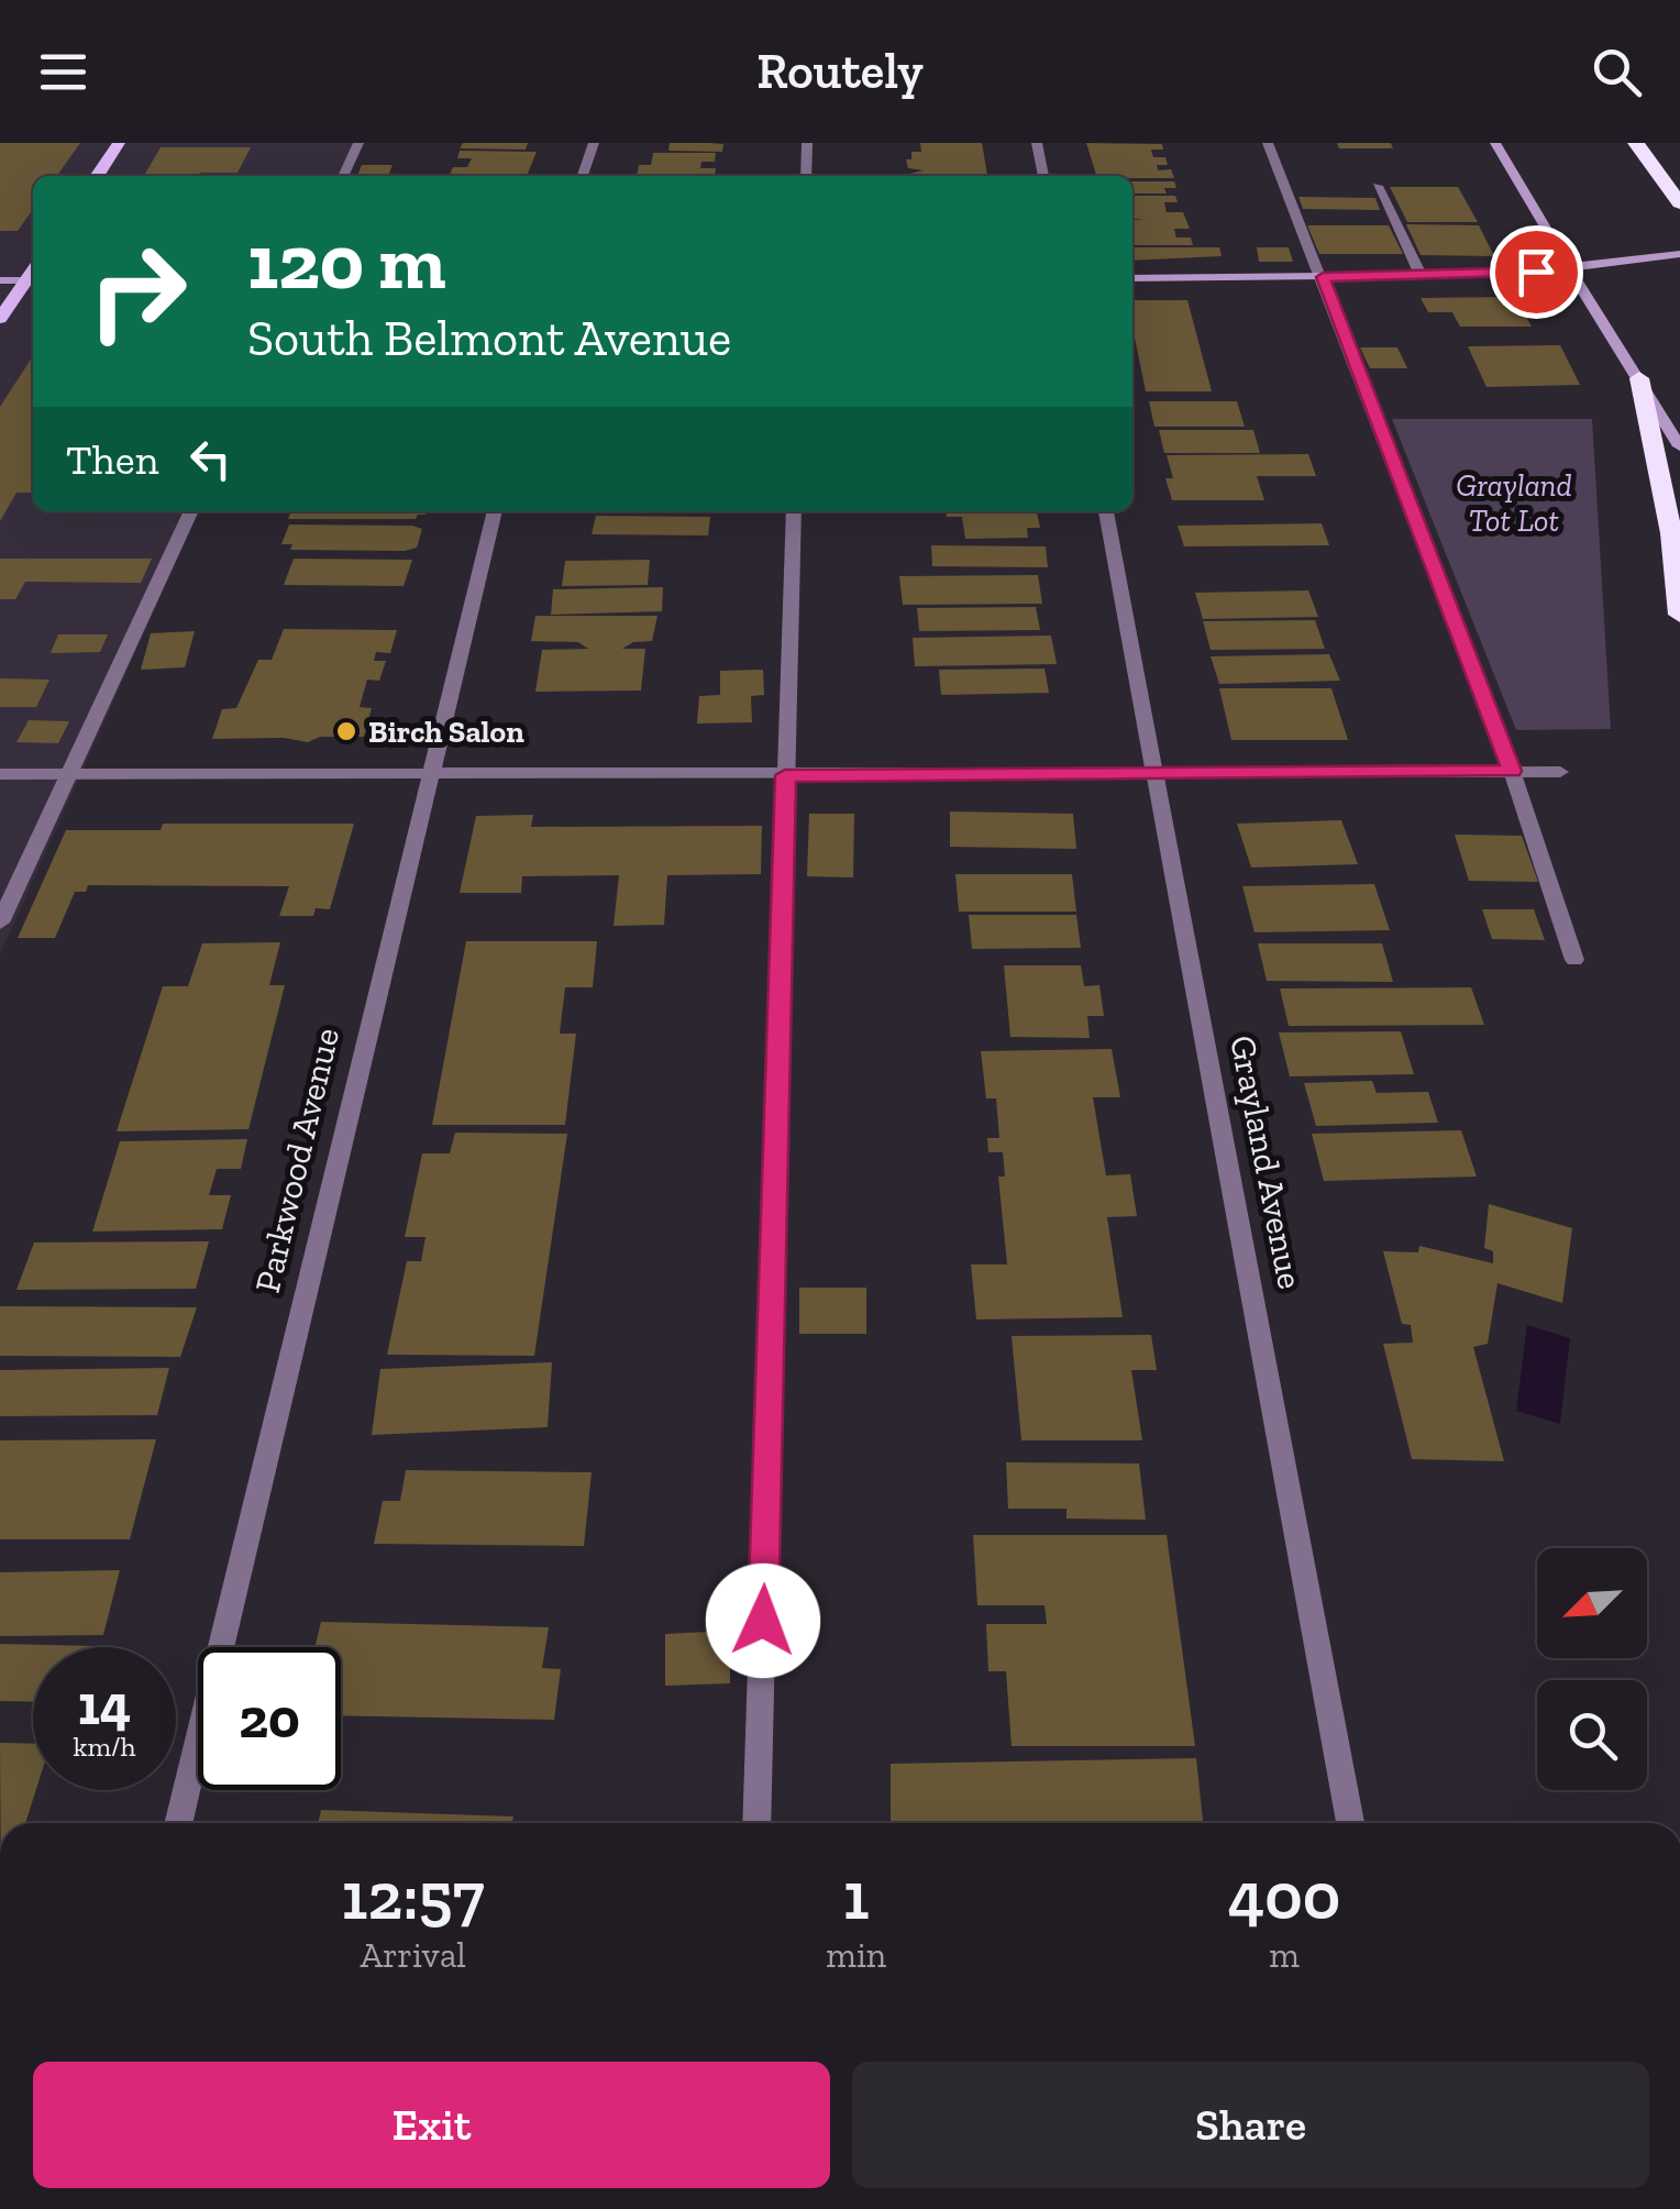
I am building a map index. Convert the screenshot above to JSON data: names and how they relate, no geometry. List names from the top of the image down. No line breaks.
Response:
{"streets":{"street":["Parkwood Avenue","Grayland Avenue"]},"parks":["Grayland Tot Lot"],"places":["Birch Salon"],"north":"bottom left","page":{"header":"Routely","turn":["120 m","South Belmont Avenue"],"then":"Then","speed":"14 km/h","limit":"20","eta":["12:57","Arrival","1","min","400","m"],"buttons":["Exit","Share"]}}
